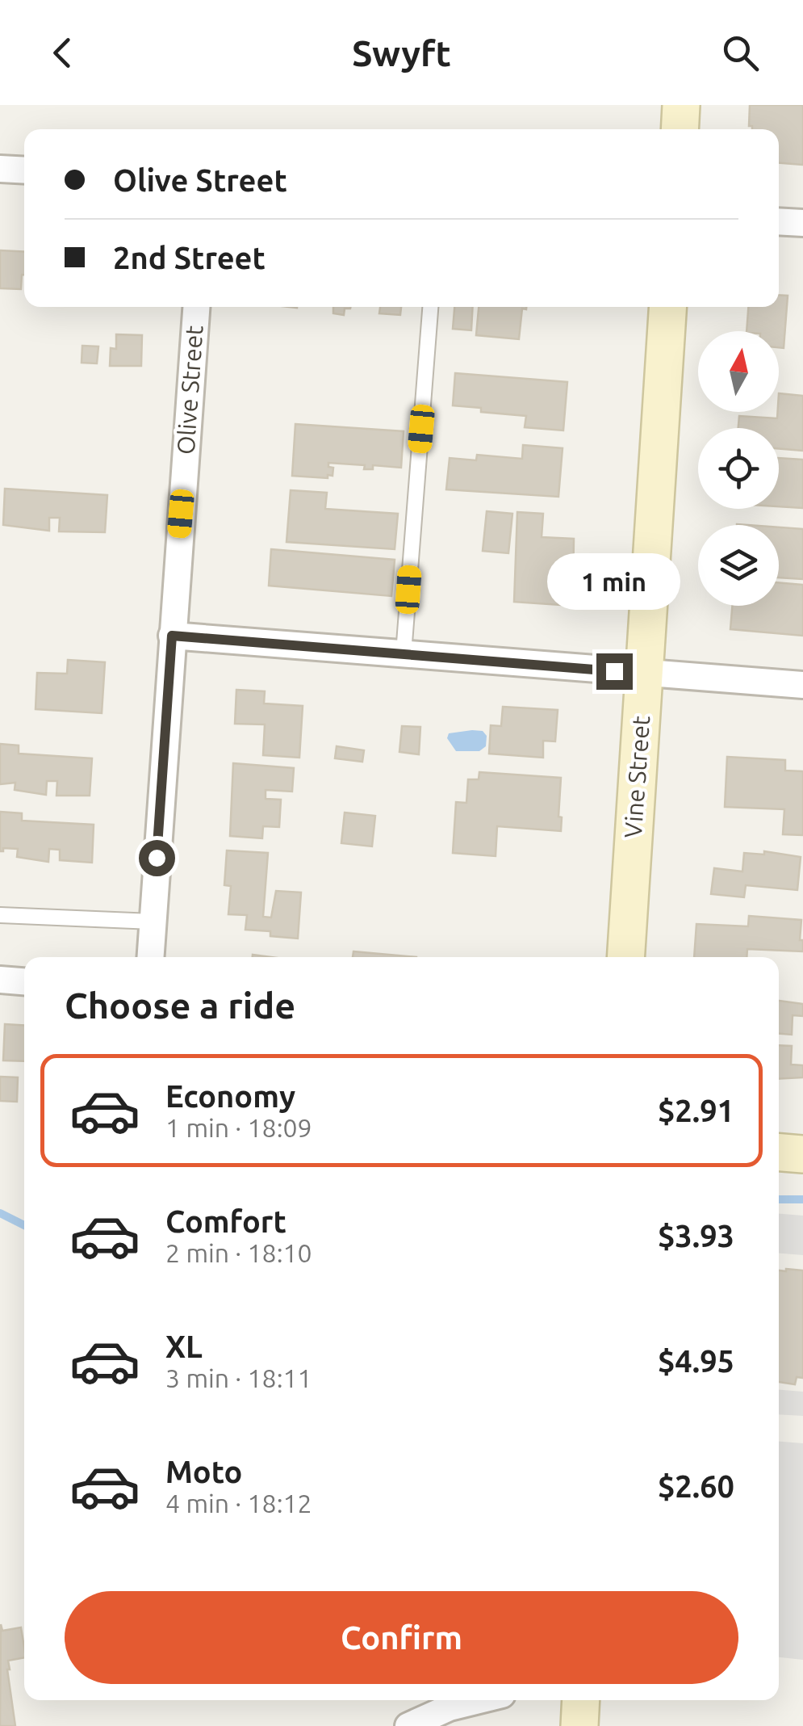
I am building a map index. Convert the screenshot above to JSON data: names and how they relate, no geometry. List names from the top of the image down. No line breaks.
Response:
{"streets":{"street":["Olive Street","Vine Street"]},"north":"top","page":{"header":"Swyft","banner":["Olive Street","2nd Street"],"bubble":"1 min","heading":"Choose a ride","list":[{"name":"Economy","note":"1 min · 18:09","value":"$2.91"},{"name":"Comfort","note":"2 min · 18:10","value":"$3.93"},{"name":"XL","note":"3 min · 18:11","value":"$4.95"},{"name":"Moto","note":"4 min · 18:12","value":"$2.60"}],"buttons":"Confirm"}}
